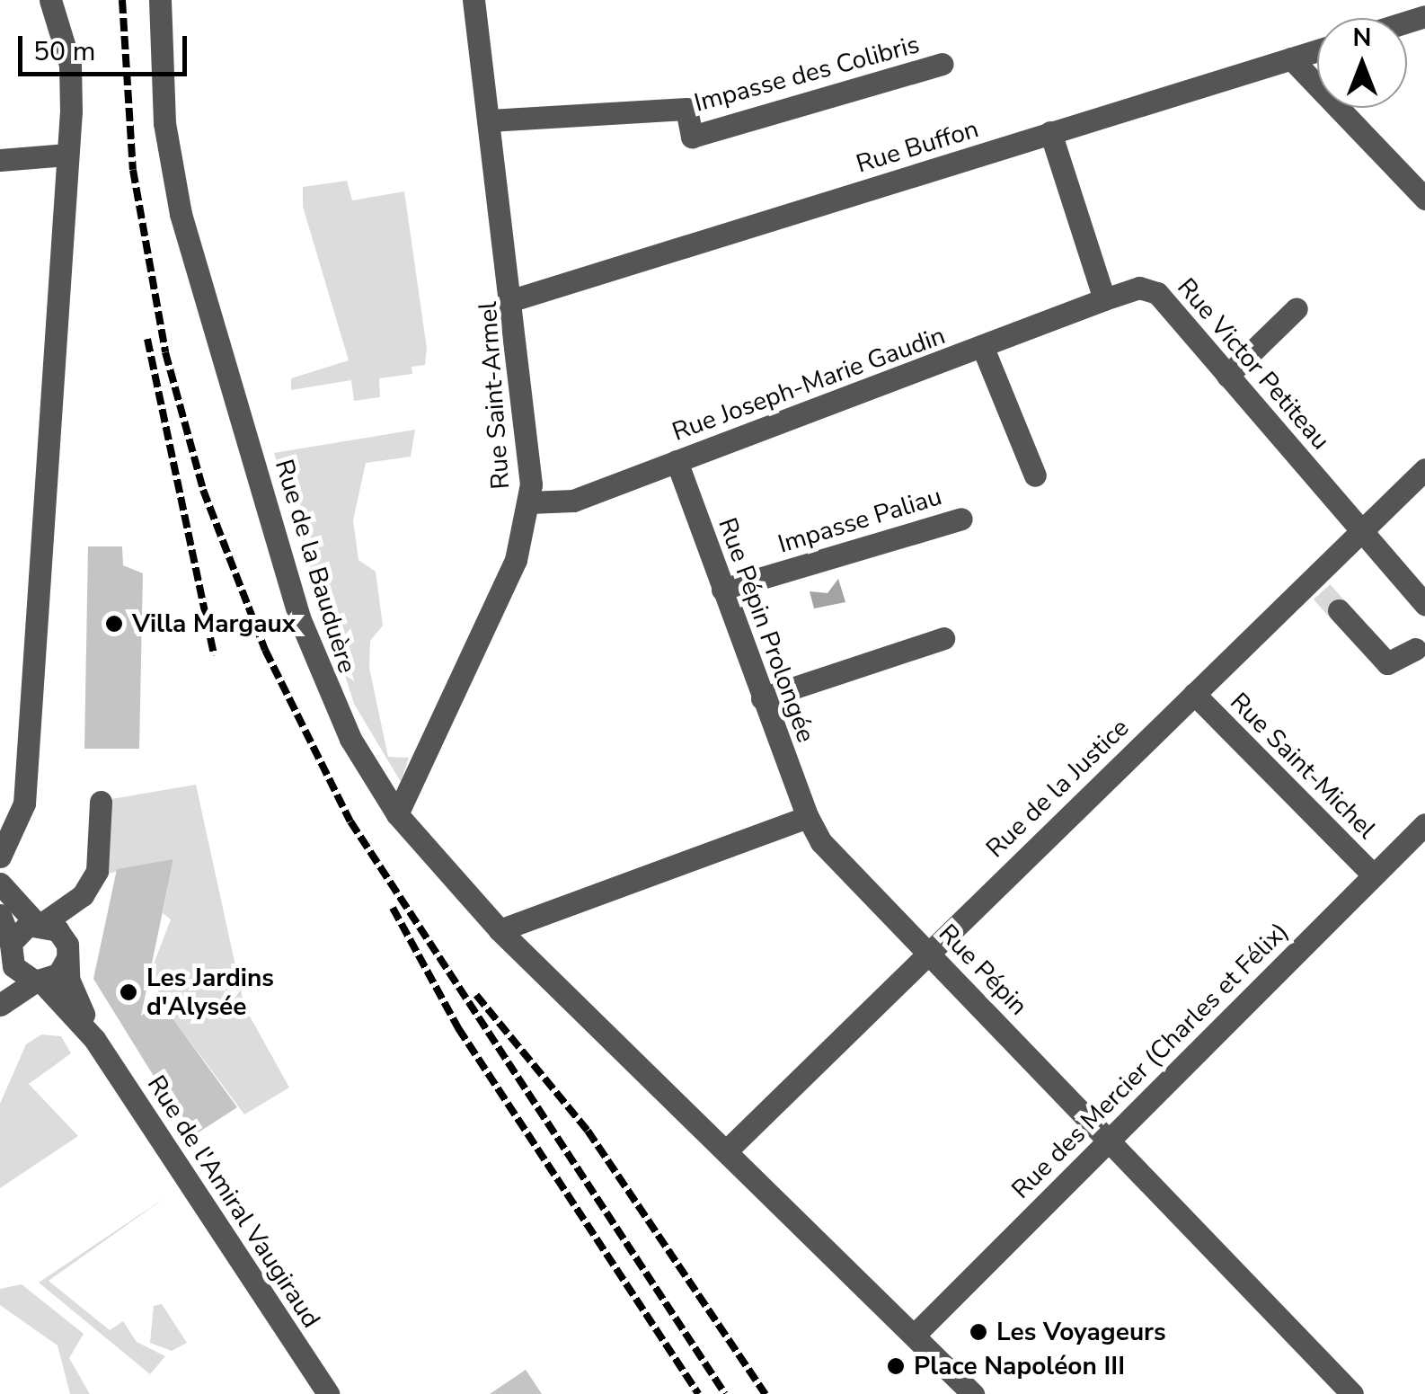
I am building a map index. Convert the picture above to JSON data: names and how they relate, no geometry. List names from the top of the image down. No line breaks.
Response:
{"streets":{"street":["Impasse des Colibris","Rue Buffon","Rue Victor Petiteau","Rue Joseph-Marie Gaudin","Rue Saint-Armel","Impasse Paliau","Rue de la Bauduère","Rue Pépin Prolongée","Rue Saint-Michel","Rue de la Justice","Rue Pépin","Rue des Mercier (Charles et Félix)","Rue de l'Amiral Vaugiraud"]},"crossings":[["Impasse des Colibris","Rue Saint-Armel"],["Rue Buffon","Rue Saint-Armel"],["Rue Victor Petiteau","Rue Joseph-Marie Gaudin"],["Rue Victor Petiteau","Rue de la Justice"],["Rue Joseph-Marie Gaudin","Rue Saint-Armel"],["Rue Joseph-Marie Gaudin","Rue Pépin Prolongée"],["Rue Saint-Armel","Rue de la Bauduère"],["Impasse Paliau","Rue Pépin Prolongée"],["Rue de la Bauduère","Rue de la Justice"],["Rue de la Bauduère","Rue des Mercier (Charles et Félix)"],["Rue Pépin Prolongée","Rue Pépin"],["Rue Saint-Michel","Rue de la Justice"],["Rue Saint-Michel","Rue des Mercier (Charles et Félix)"],["Rue de la Justice","Rue Pépin"],["Rue Pépin","Rue des Mercier (Charles et Félix)"]],"places":["Villa Margaux","Les Jardins d'Alysée","Les Voyageurs","Place Napoléon III"],"scale_bar":"50 m","north":"top"}
